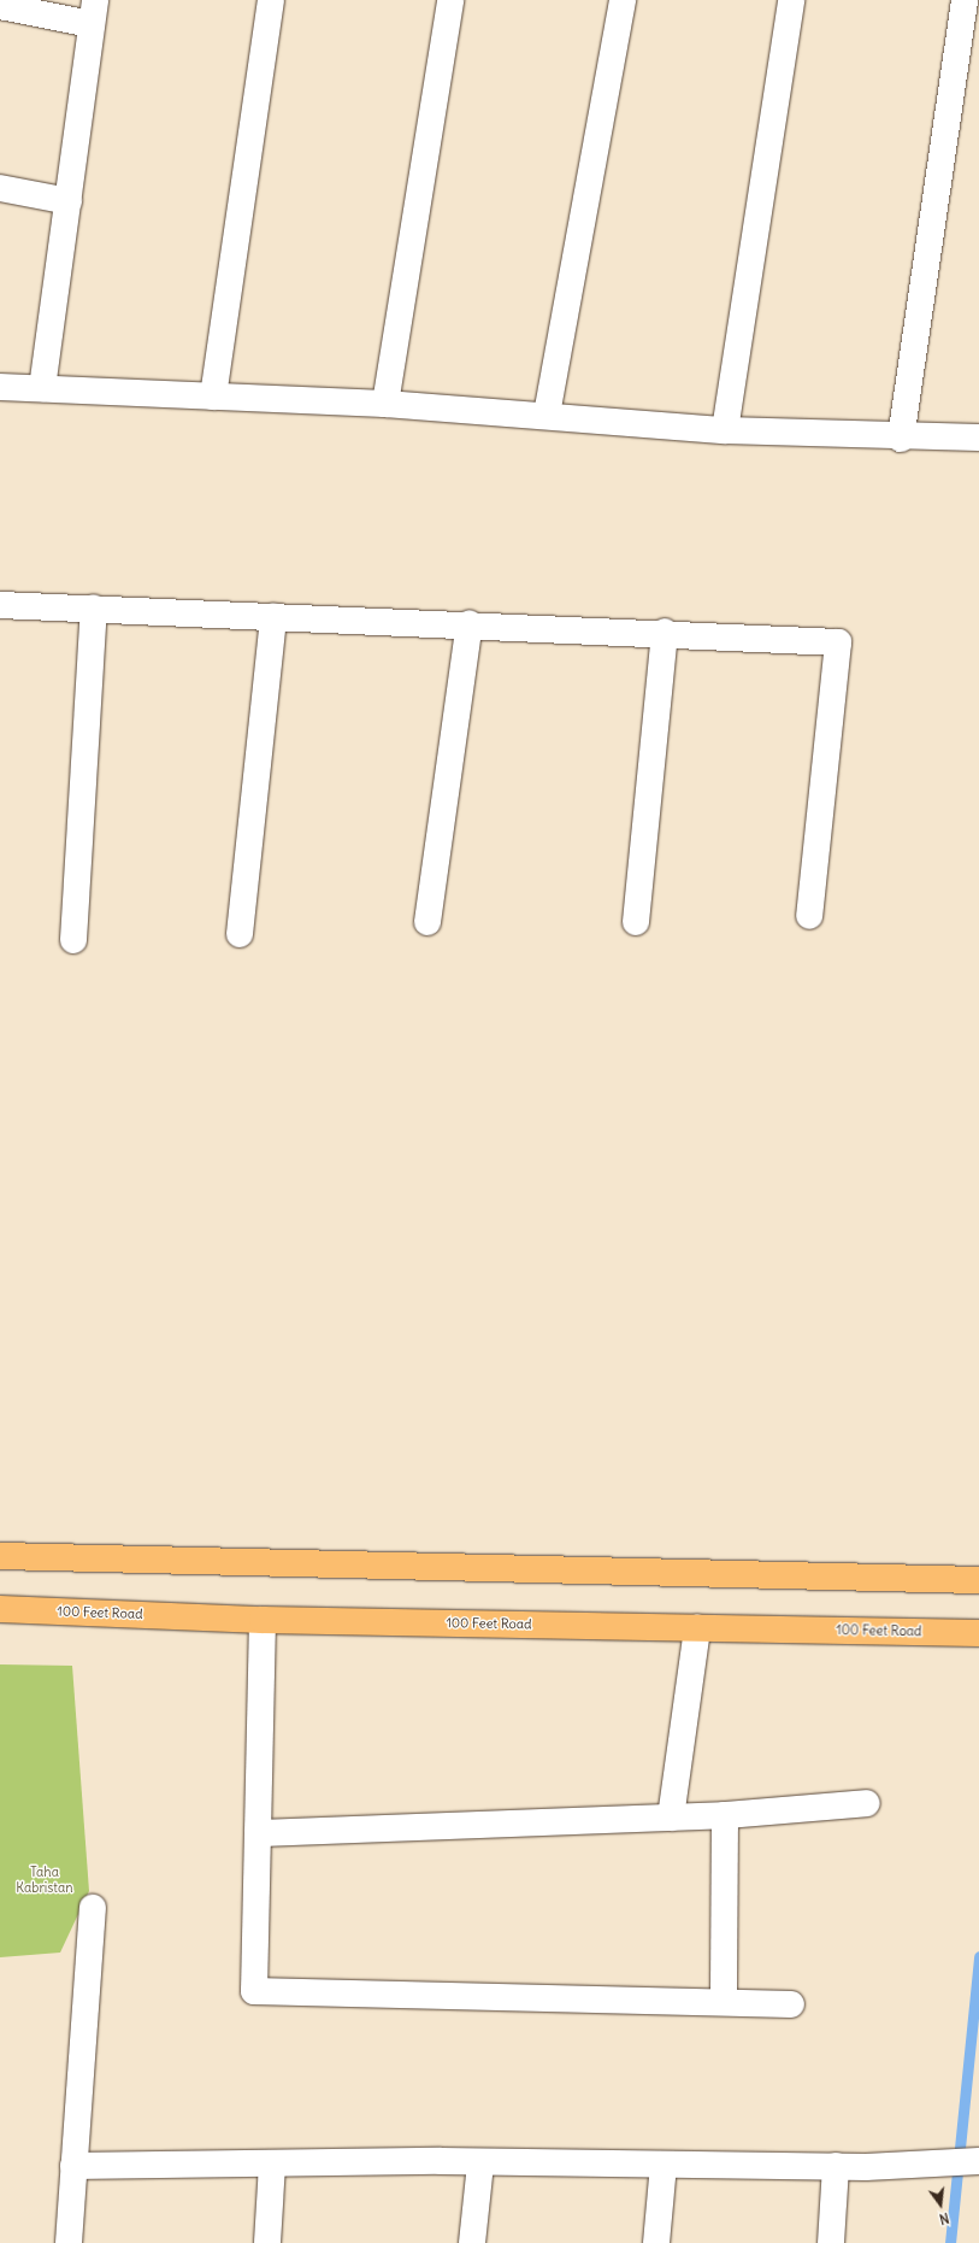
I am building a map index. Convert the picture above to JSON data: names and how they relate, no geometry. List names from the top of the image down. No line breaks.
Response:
{"streets":{"main road":["100 Feet Road"]},"parks":["Taha Kabristan"],"north":"bottom"}
